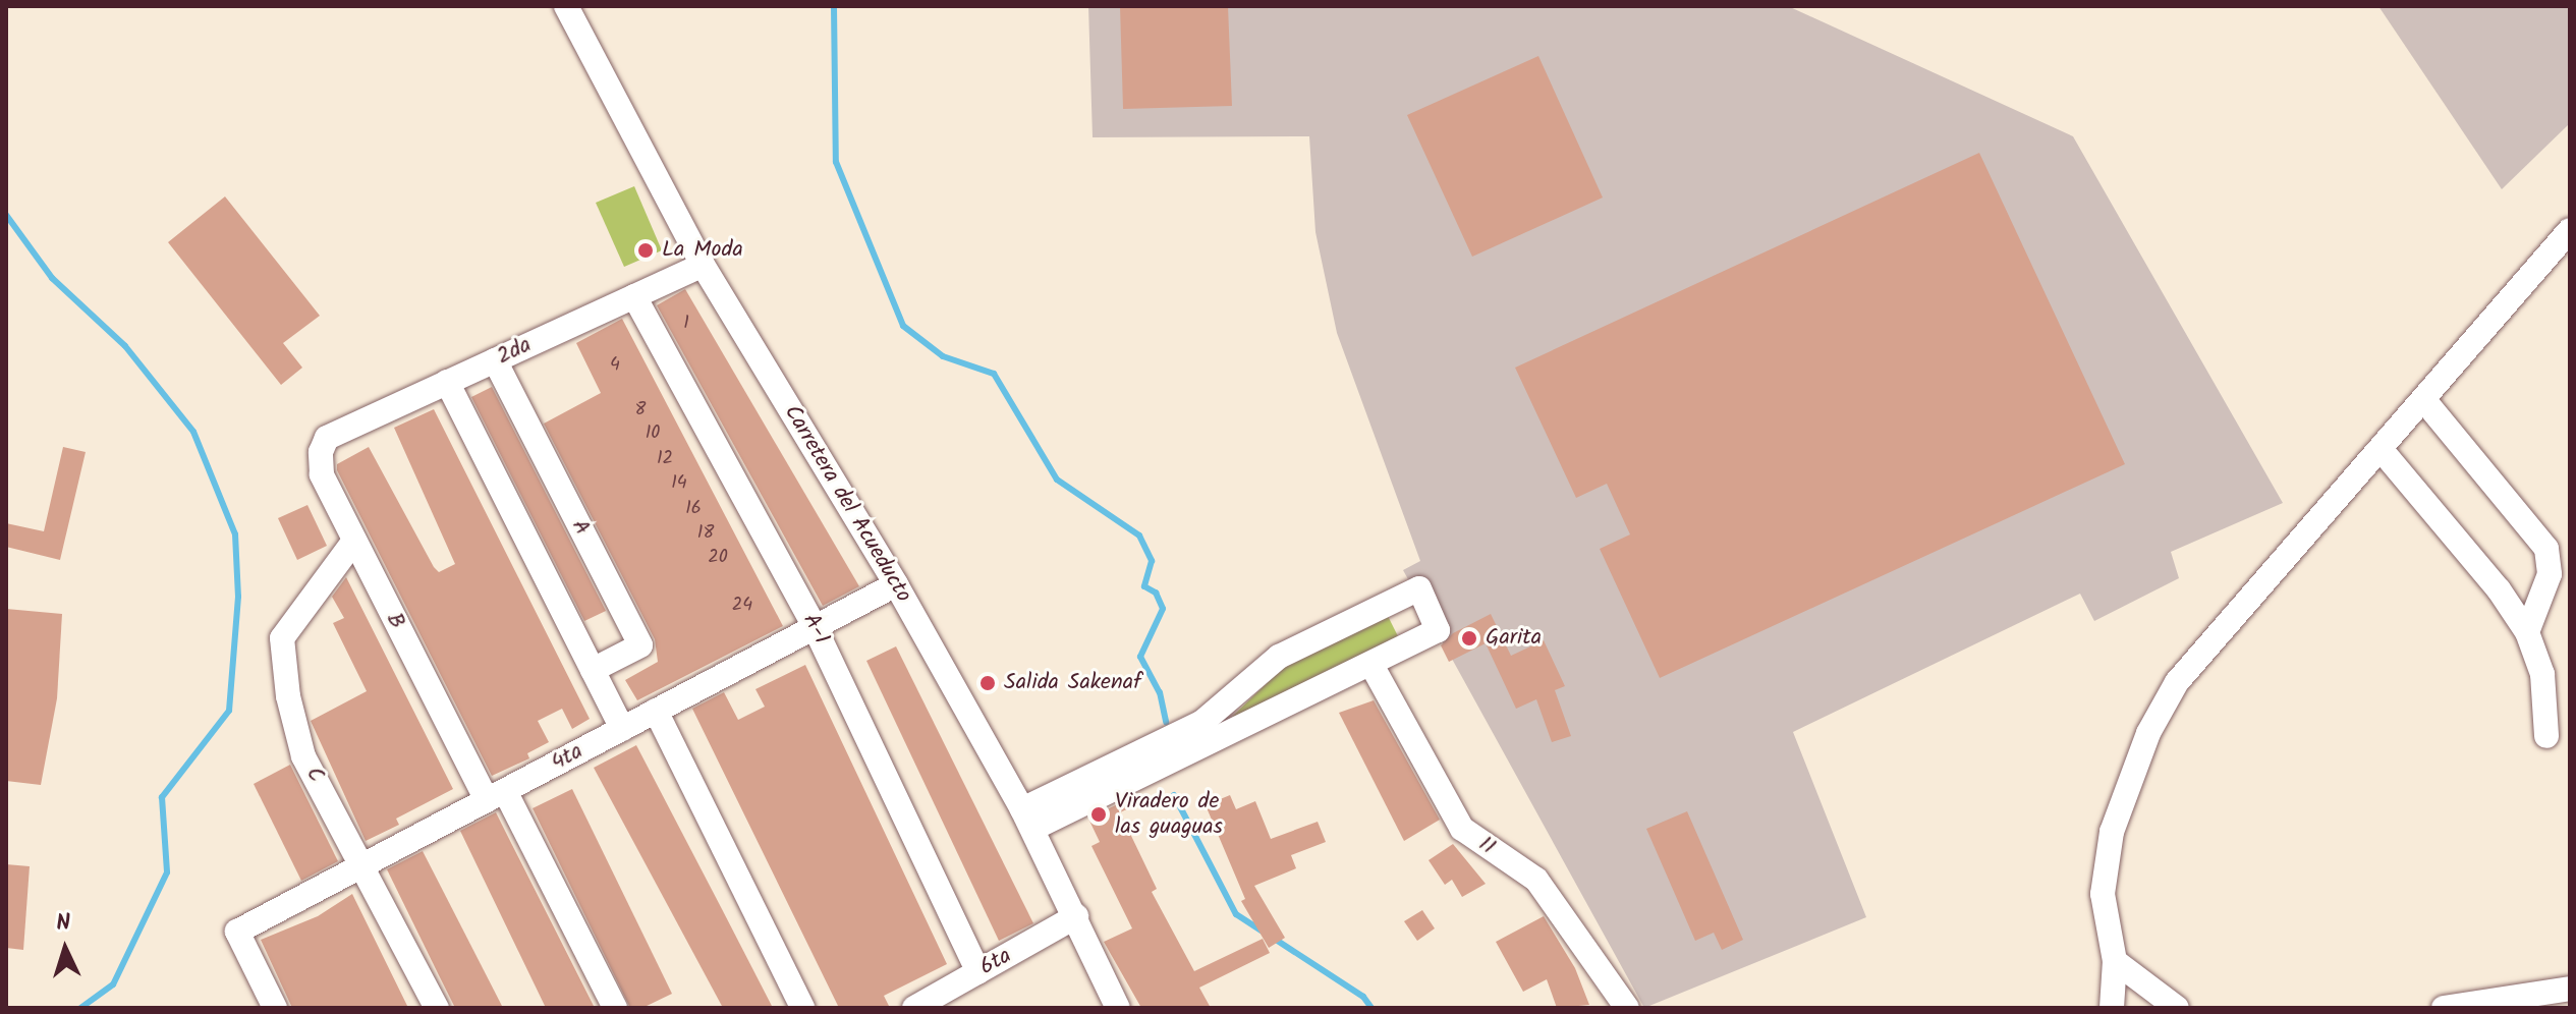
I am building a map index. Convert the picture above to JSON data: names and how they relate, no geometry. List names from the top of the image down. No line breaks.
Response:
{"streets":{"street":["2da","Carretera del Acueducto","A","B","A-1","4ta","C","11","6ta"]},"crossings":[["2da","Carretera del Acueducto"],["2da","A"],["2da","B"],["2da","A-1"],["Carretera del Acueducto","4ta"],["Carretera del Acueducto","6ta"],["B","4ta"],["B","C"],["A-1","4ta"],["A-1","6ta"],["4ta","C"]],"places":["La Moda","Garita","Salida Sakenaf","Viradero de las guaguas"],"house_numbers":["1","4","8","10","12","14","16","18","20","24"],"north":"top"}
